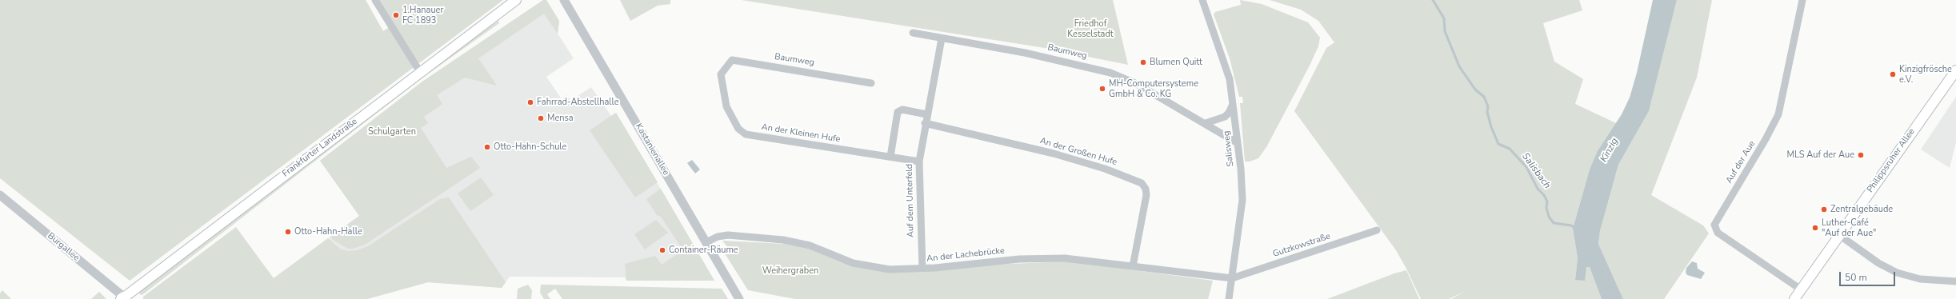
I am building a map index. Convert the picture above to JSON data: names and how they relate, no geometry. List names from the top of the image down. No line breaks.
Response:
{"streets":{"main road":["Frankfurter Landstraße","Philippsruher Allee"],"street":["Baumweg","An der Kleinen Hufe","Salisweg","Kastanienallee","An der Großen Hufe","Auf der Aue","Auf dem Unterfeld","Gutzkowstraße","Burgallee","An der Lachebrücke"]},"crossings":[["Baumweg","An der Kleinen Hufe"],["Baumweg","Salisweg"],["Baumweg","Auf dem Unterfeld"],["An der Kleinen Hufe","Auf dem Unterfeld"],["Frankfurter Landstraße","Burgallee"],["Salisweg","Gutzkowstraße"],["Salisweg","An der Lachebrücke"],["Kastanienallee","An der Lachebrücke"],["An der Großen Hufe","Auf dem Unterfeld"],["An der Großen Hufe","An der Lachebrücke"],["Philippsruher Allee","Auf der Aue"],["Auf dem Unterfeld","An der Lachebrücke"],["Gutzkowstraße","An der Lachebrücke"]],"water":["Kinzig","Salisbach"],"parks":["Friedhof Kesselstadt","Schulgarten","Weihergraben"],"places":["1.Hanauer FC 1893","Blumen Quitt","Kinzigfrösche e.V.","MH-Computersysteme GmbH & Co. KG","Fahrrad-Abstellhalle","Mensa","Otto-Hahn-Schule","MLS Auf der Aue","Zentralgebäude","Luther-Café \"Auf der Aue\"","Otto-Hahn-Halle","Container-Räume"],"scale_bar":"50 m"}
